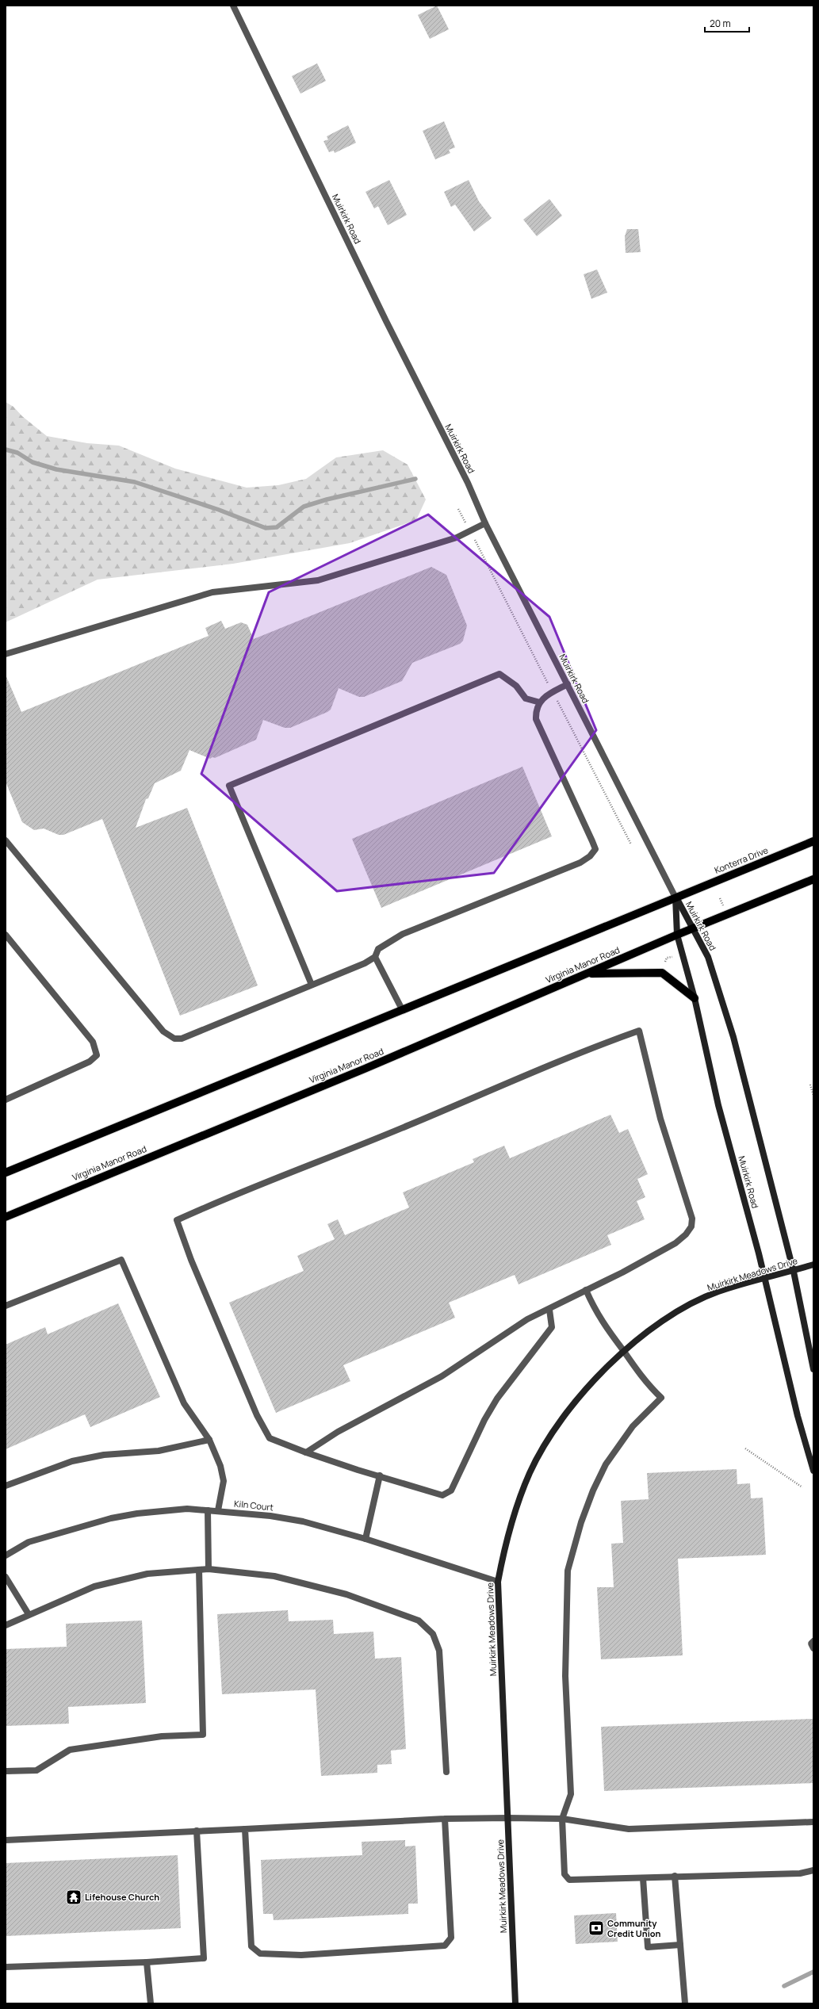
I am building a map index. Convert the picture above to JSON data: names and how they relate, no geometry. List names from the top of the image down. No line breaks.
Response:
{"streets":{"main road":["Muirkirk Road","Konterra Drive","Virginia Manor Road","Muirkirk Meadows Drive"],"street":["Kiln Court"]},"crossings":[["Muirkirk Road","Konterra Drive"],["Muirkirk Road","Virginia Manor Road"],["Muirkirk Road","Muirkirk Meadows Drive"],["Muirkirk Meadows Drive","Kiln Court"]],"places":{"temple":["Lifehouse Church"],"bank":["Community Credit Union"]},"scale_bar":"20 m"}
